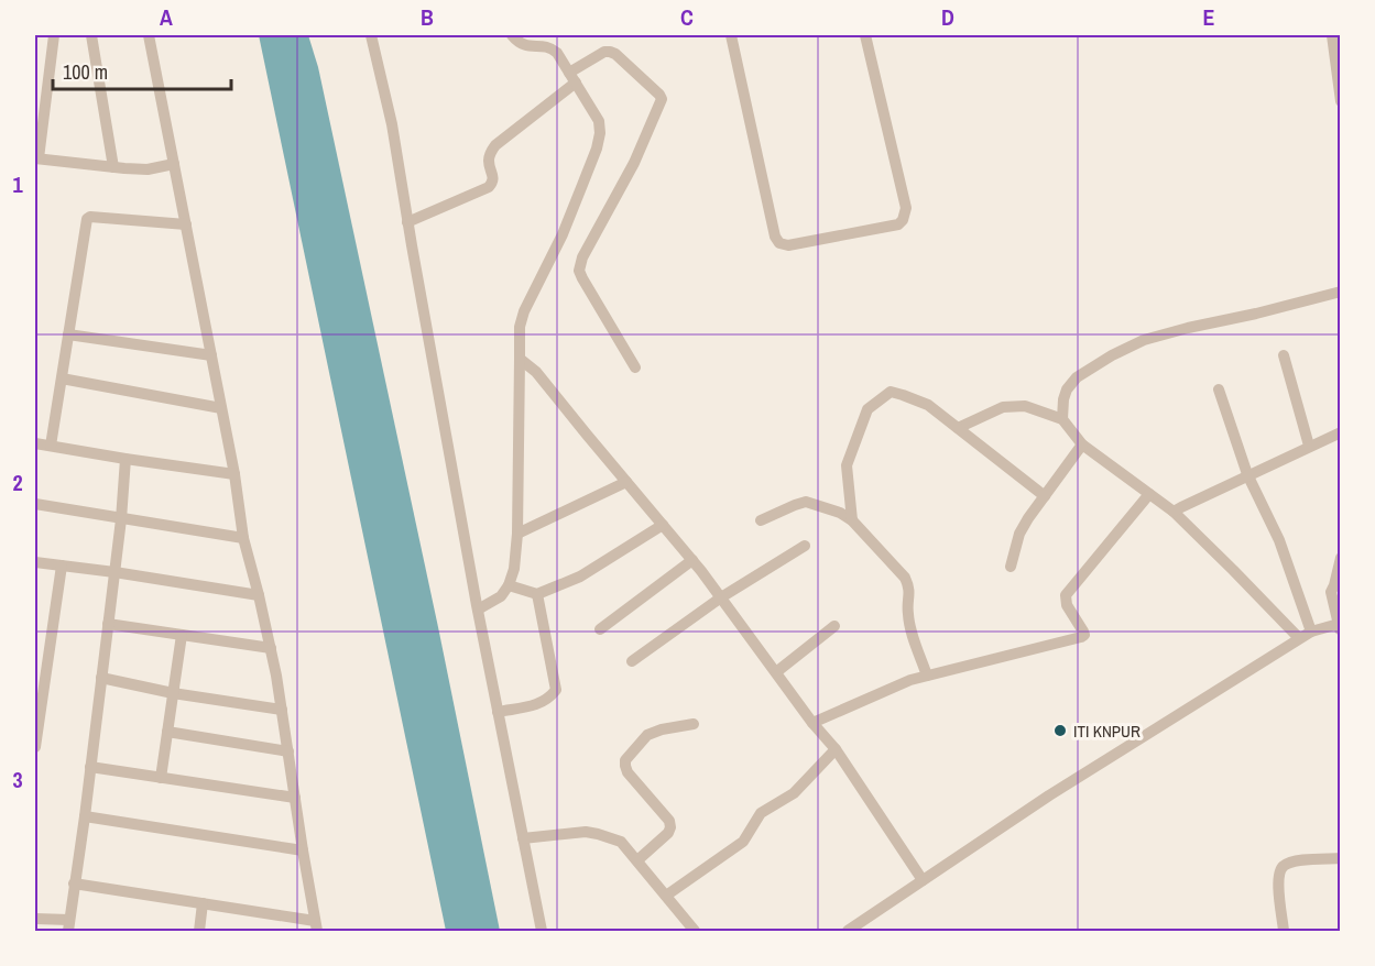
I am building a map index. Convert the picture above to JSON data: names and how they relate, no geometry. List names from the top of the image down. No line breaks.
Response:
{"places":["ITI KNPUR"],"scale_bar":"100 m","grid":{"columns":["A","B","C","D","E"],"rows":["1","2","3"]}}
